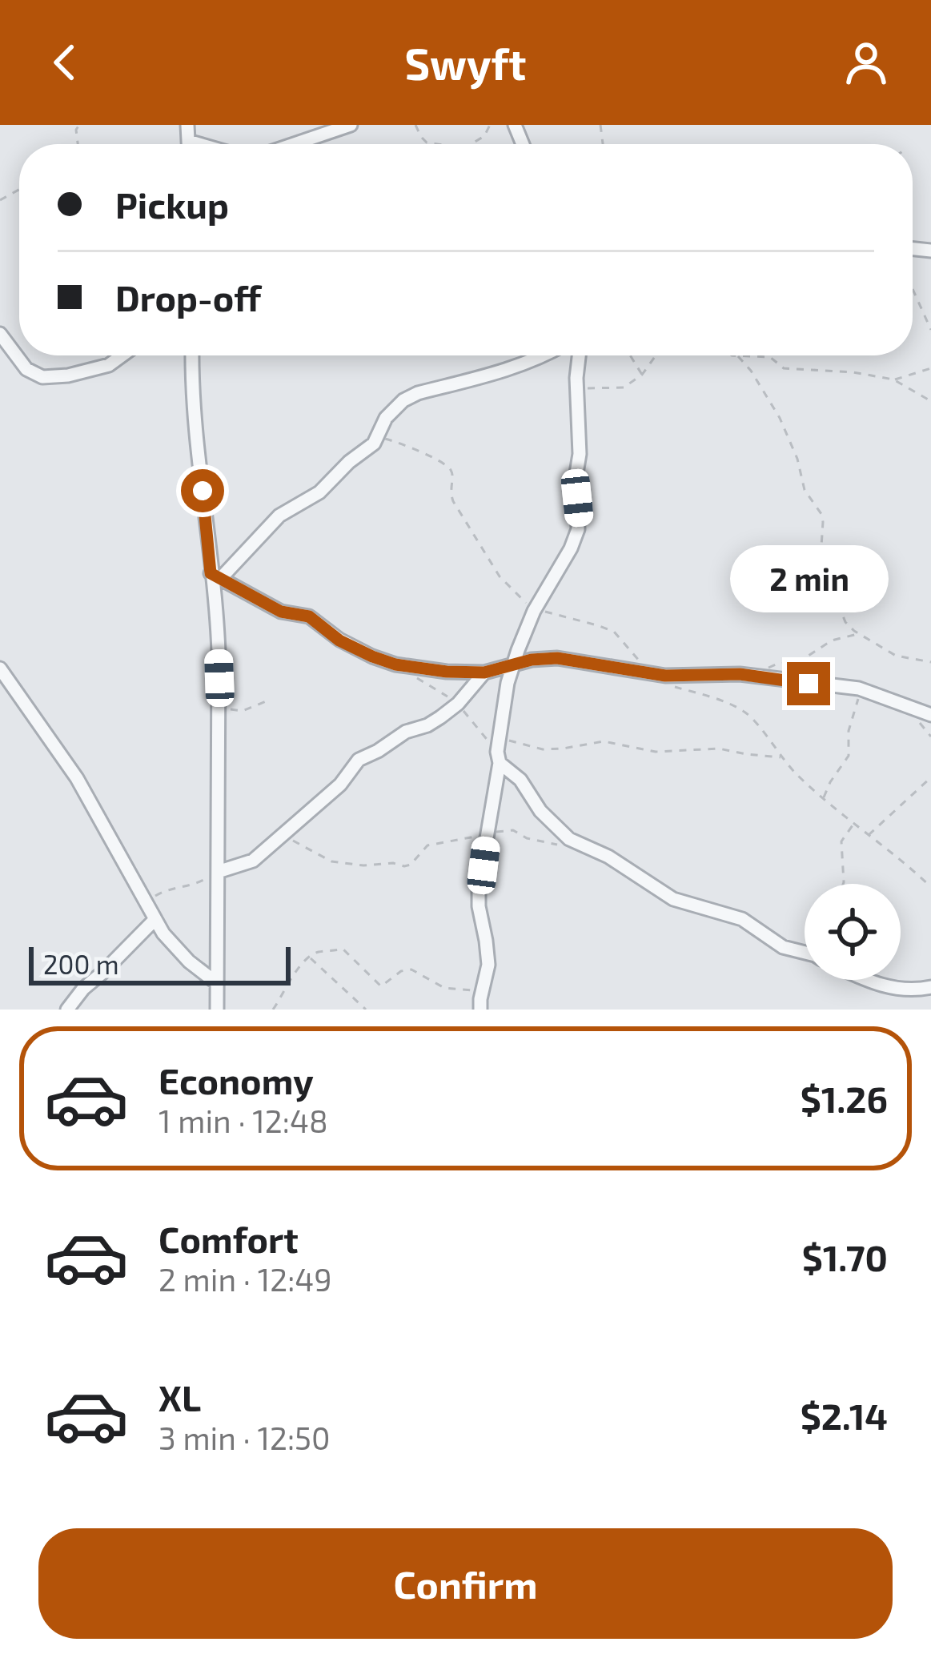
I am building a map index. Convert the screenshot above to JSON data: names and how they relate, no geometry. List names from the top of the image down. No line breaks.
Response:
{"scale_bar":"200 m","page":{"header":"Swyft","banner":["Pickup","Drop-off"],"bubble":"2 min","scale":"200 m","list":[{"name":"Economy","note":"1 min · 12:48","value":"$1.26"},{"name":"Comfort","note":"2 min · 12:49","value":"$1.70"},{"name":"XL","note":"3 min · 12:50","value":"$2.14"}],"buttons":"Confirm"}}
